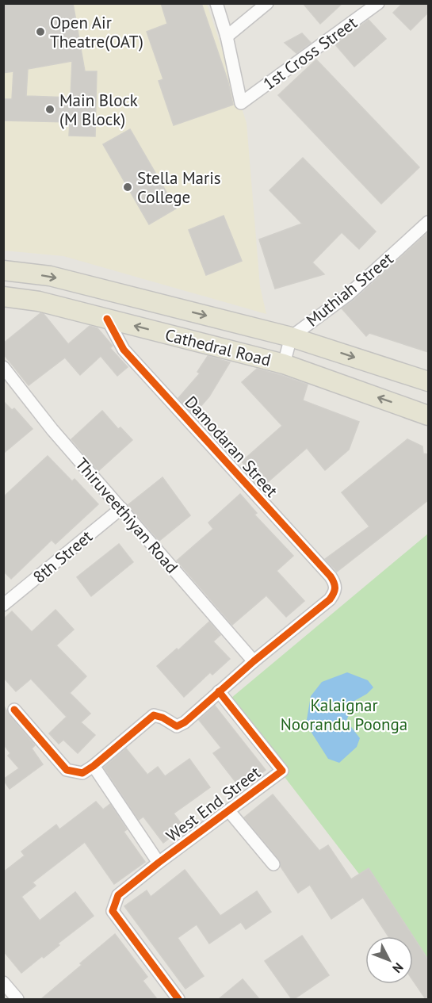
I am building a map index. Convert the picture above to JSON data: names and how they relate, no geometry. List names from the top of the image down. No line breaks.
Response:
{"streets":{"main road":["Cathedral Road"],"street":["1st Cross Street","Muthiah Street","Damodaran Street","Thiruveethiyan Road","8th Street","West End Street"]},"crossings":[["Muthiah Street","Cathedral Road"],["Cathedral Road","Damodaran Street"],["Damodaran Street","Thiruveethiyan Road"],["Thiruveethiyan Road","8th Street"]],"parks":["Kalaignar Noorandu Poonga"],"places":["Open Air Theatre(OAT)","Main Block (M Block)","Stella Maris College"],"north":"bottom right"}
